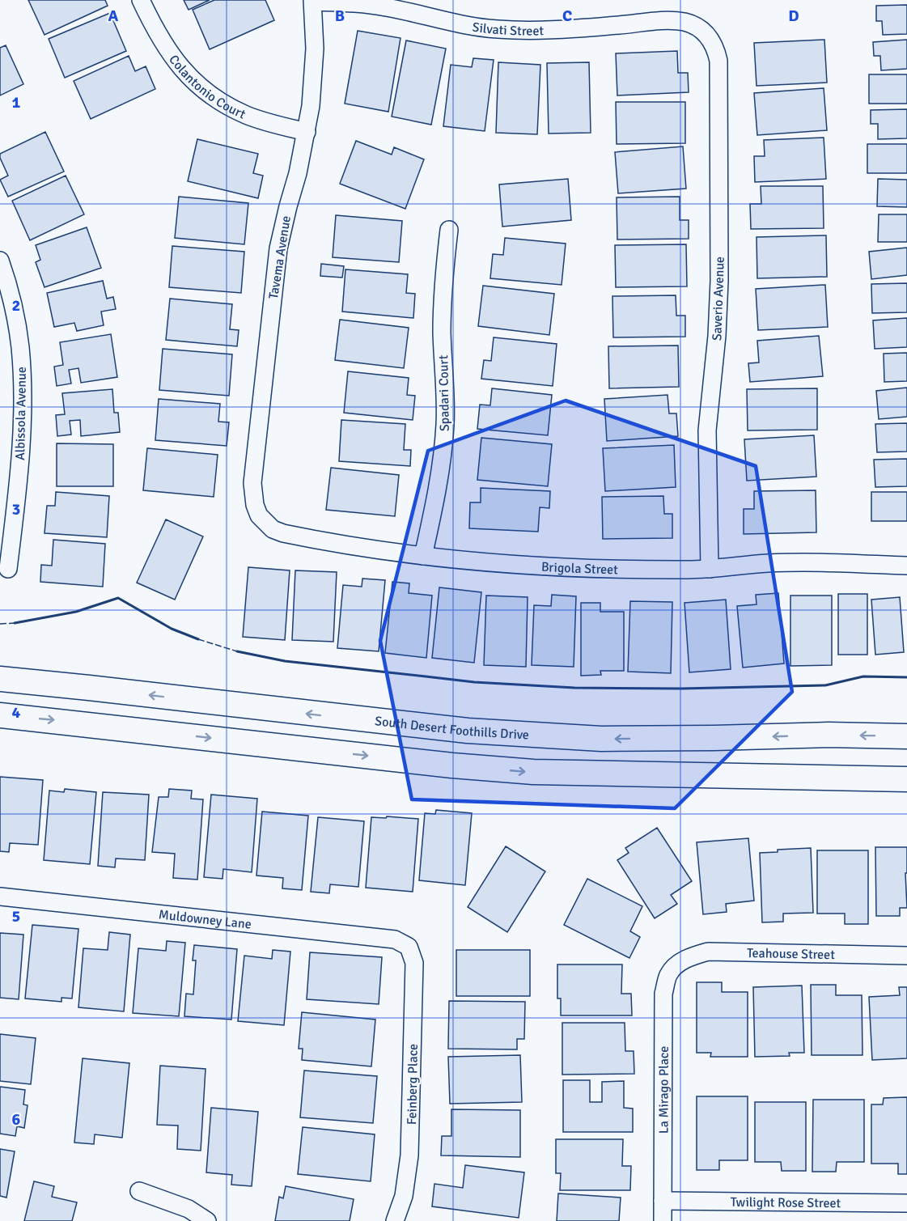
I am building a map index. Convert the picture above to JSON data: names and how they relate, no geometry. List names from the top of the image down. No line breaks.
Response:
{"streets":{"main road":["South Desert Foothills Drive"],"street":["Silvati Street","Colantonio Court","Tavema Avenue","Saverio Avenue","Spadari Court","Albissola Avenue","Brigola Street","Muldowney Lane","Teahouse Street","Feinberg Place","La Mirago Place","Twilight Rose Street"]},"crossings":[["Silvati Street","Tavema Avenue"],["Silvati Street","Saverio Avenue"],["Colantonio Court","Tavema Avenue"],["Tavema Avenue","Brigola Street"],["Saverio Avenue","Brigola Street"],["Spadari Court","Brigola Street"],["Muldowney Lane","Feinberg Place"],["Teahouse Street","La Mirago Place"],["La Mirago Place","Twilight Rose Street"]],"grid":{"columns":["A","B","C","D"],"rows":["1","2","3","4","5","6"]}}
